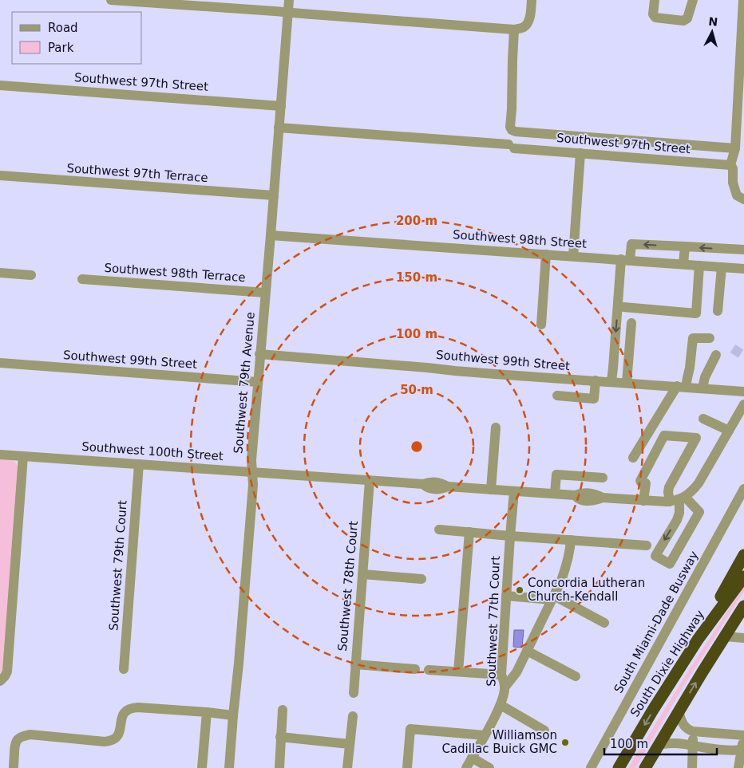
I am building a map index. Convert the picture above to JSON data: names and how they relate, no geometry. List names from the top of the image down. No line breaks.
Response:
{"streets":{"highway":["South Dixie Highway"],"street":["Southwest 97th Street","Southwest 97th Terrace","Southwest 98th Street","Southwest 98th Terrace","Southwest 99th Street","Southwest 79th Avenue","Southwest 100th Street","Southwest 79th Court","Southwest 78th Court","Southwest 77th Court","South Miami-Dade Busway"]},"crossings":[["Southwest 97th Street","Southwest 79th Avenue"],["Southwest 97th Terrace","Southwest 79th Avenue"],["Southwest 98th Street","Southwest 79th Avenue"],["Southwest 98th Terrace","Southwest 79th Avenue"],["Southwest 99th Street","Southwest 79th Avenue"],["Southwest 79th Avenue","Southwest 100th Street"],["Southwest 100th Street","Southwest 79th Court"],["Southwest 100th Street","Southwest 78th Court"],["Southwest 100th Street","Southwest 77th Court"]],"places":["Concordia Lutheran Church-Kendall","Williamson Cadillac Buick GMC"],"legend":["Road","Park"],"scale_bar":"100 m","north":"top","rings":["200 m","150 m","100 m","50 m"]}
